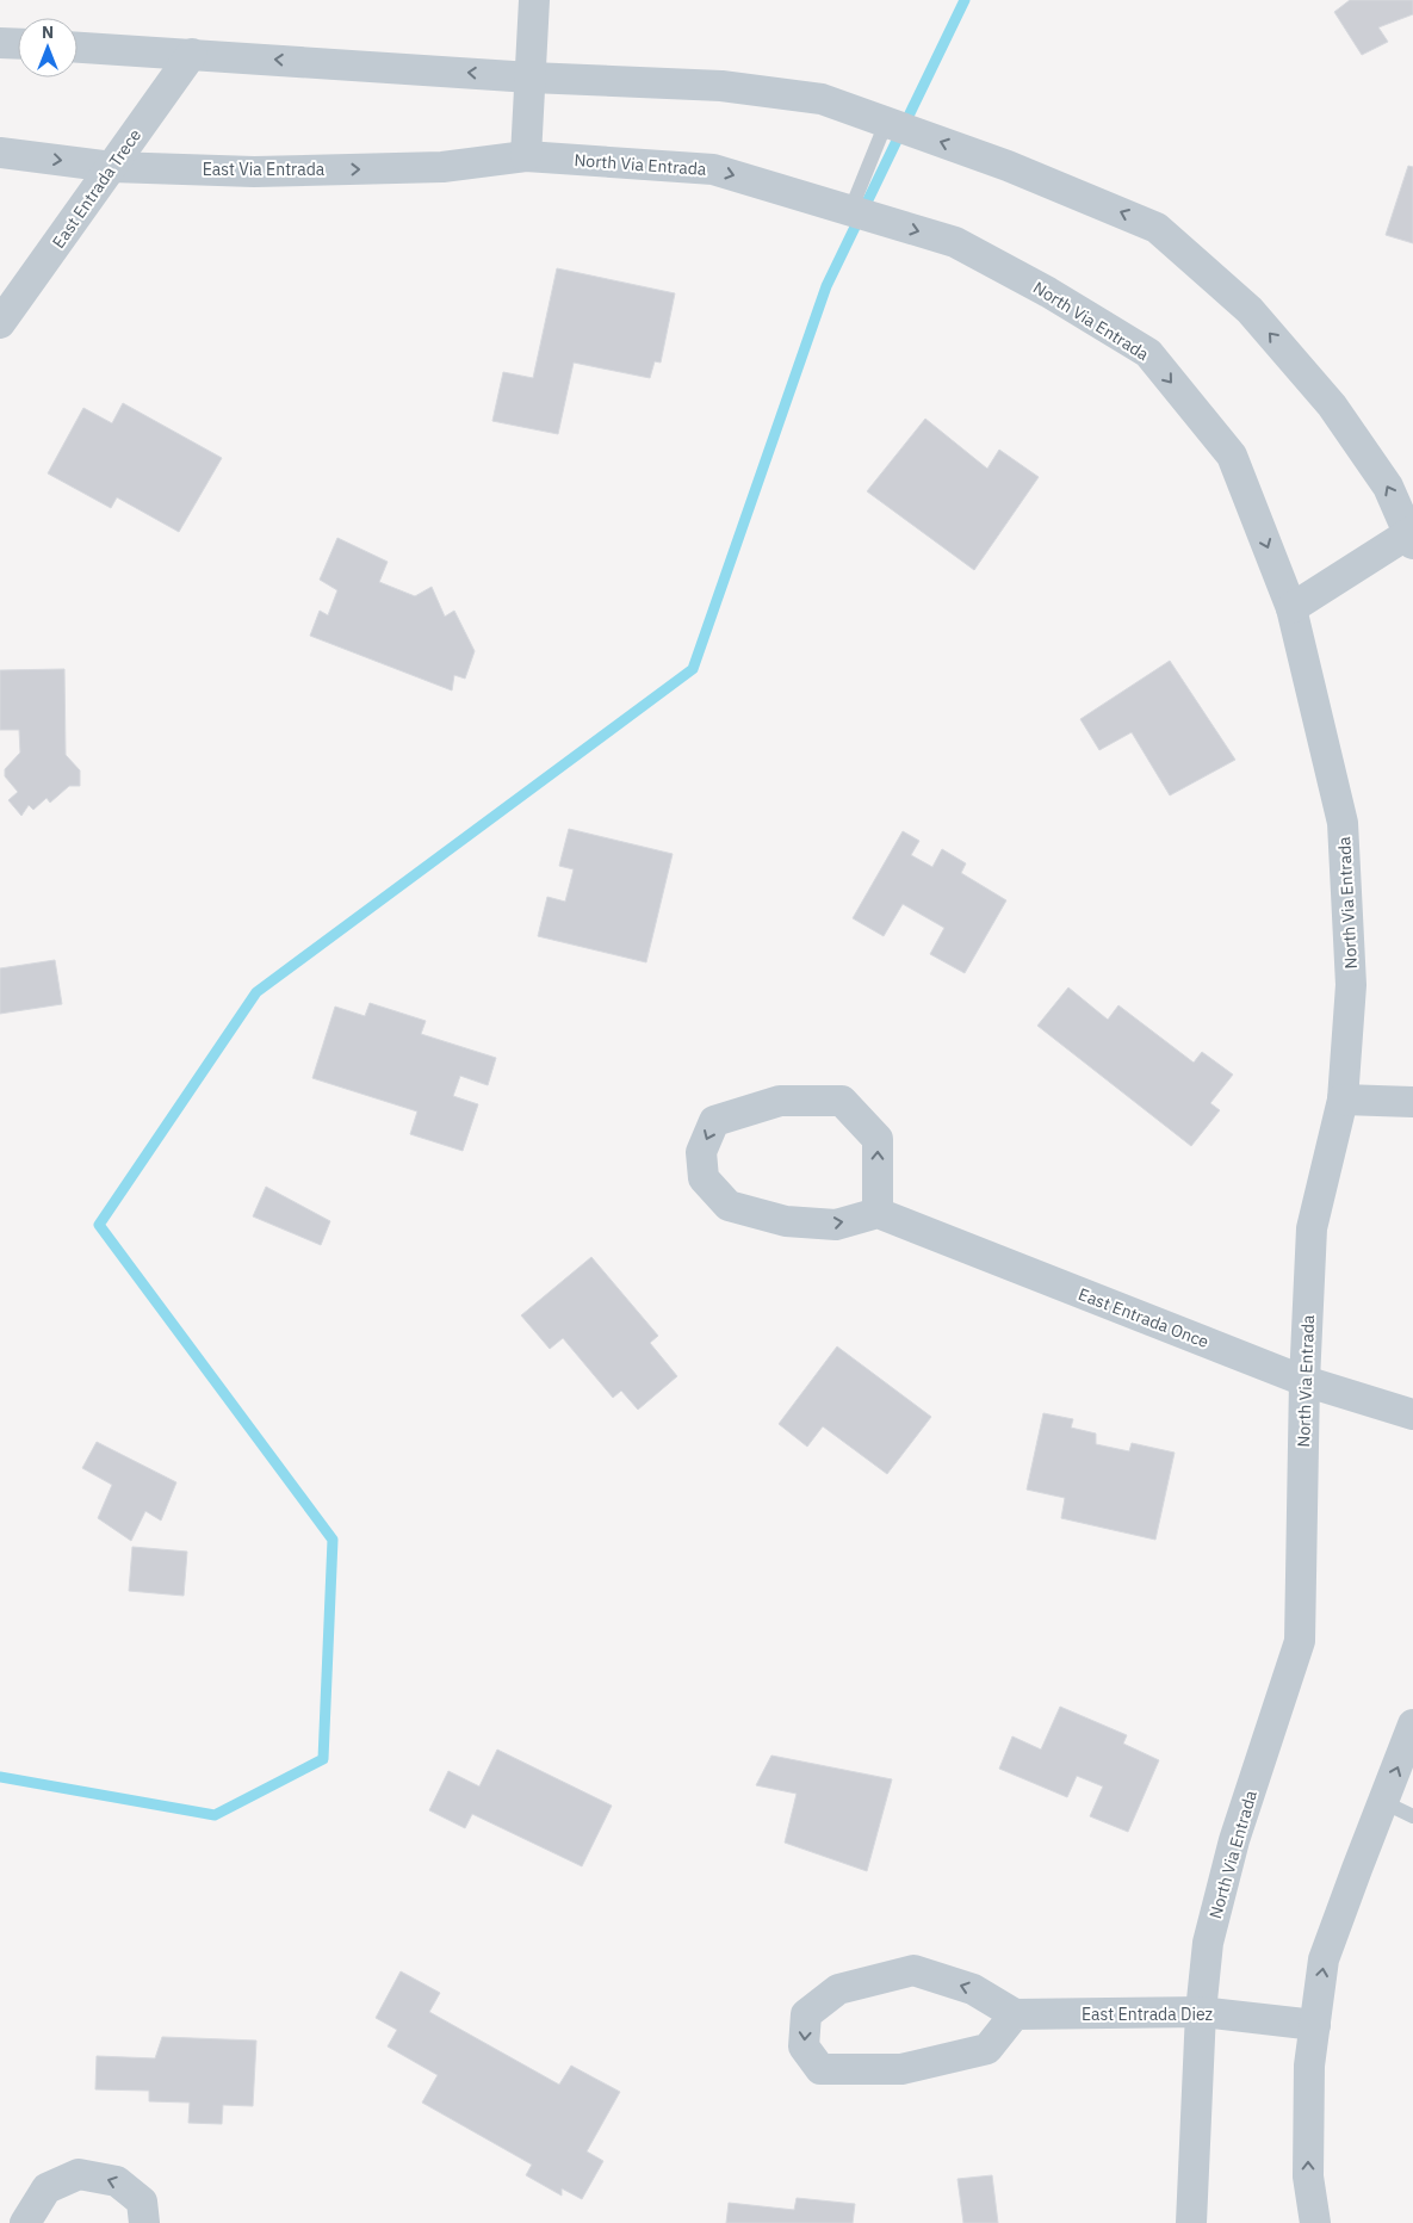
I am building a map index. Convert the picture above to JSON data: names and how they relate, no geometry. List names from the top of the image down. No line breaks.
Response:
{"streets":{"street":["North Via Entrada","East Via Entrada","East Entrada Trece","East Entrada Once","East Entrada Diez"]},"crossings":[["North Via Entrada","East Via Entrada"],["North Via Entrada","East Entrada Once"],["North Via Entrada","East Entrada Diez"],["East Via Entrada","East Entrada Trece"]],"north":"top"}
